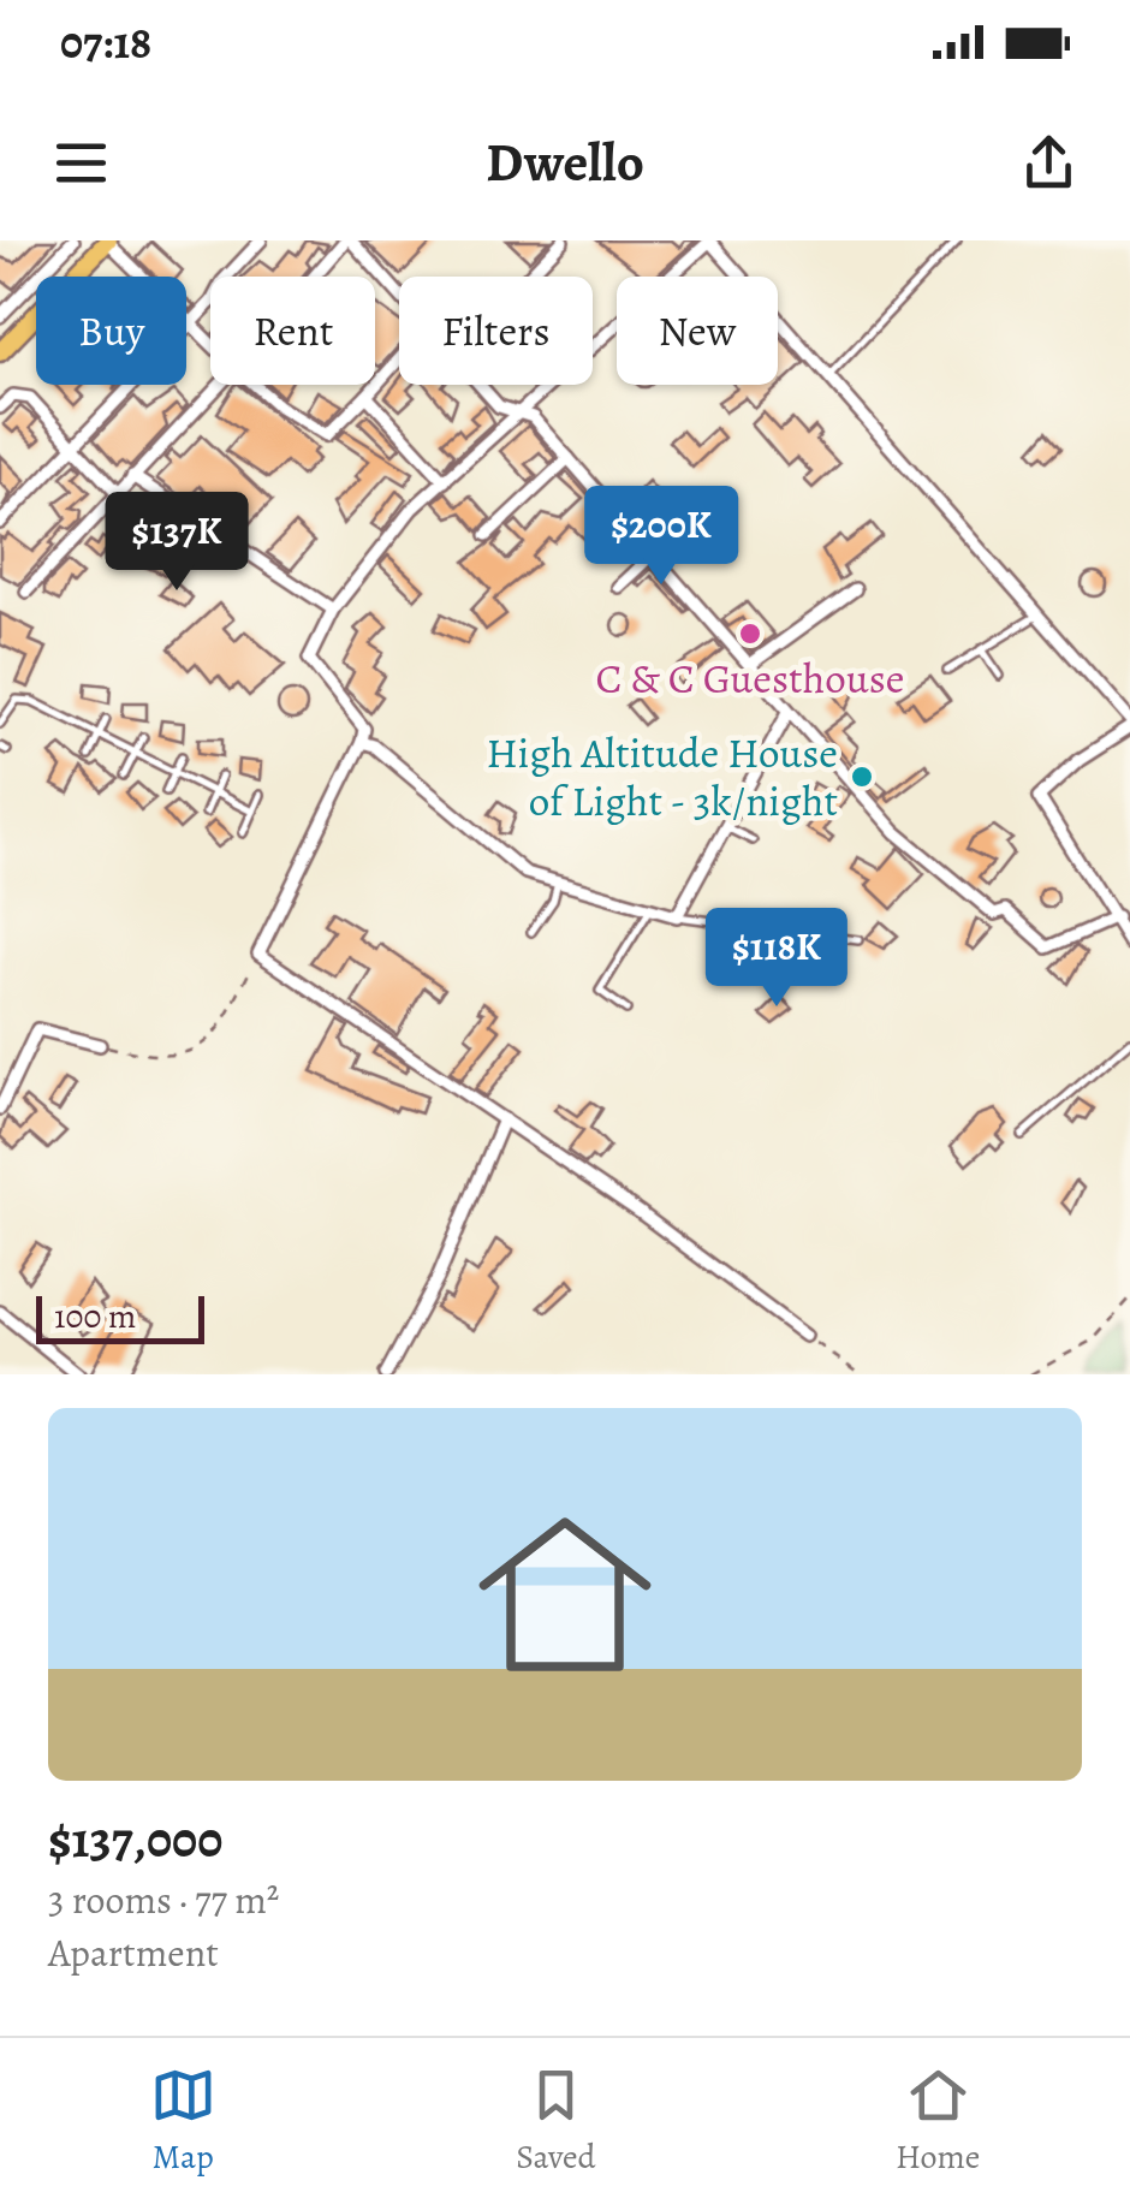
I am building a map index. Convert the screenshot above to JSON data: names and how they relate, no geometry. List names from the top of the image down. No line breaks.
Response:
{"places":["C & C Guesthouse","High Altitude House of Light - 3k/night"],"scale_bar":"100 m","page":{"status":"07:18","header":"Dwello","chip":["Buy","Rent","Filters","New"],"price":["$200K","$137K","$118K"],"scale":"100 m","list":[{"name":"$137,000","note":"3 rooms · 77 m² · Apartment"}],"tabs":["Map","Saved","Home"]}}
